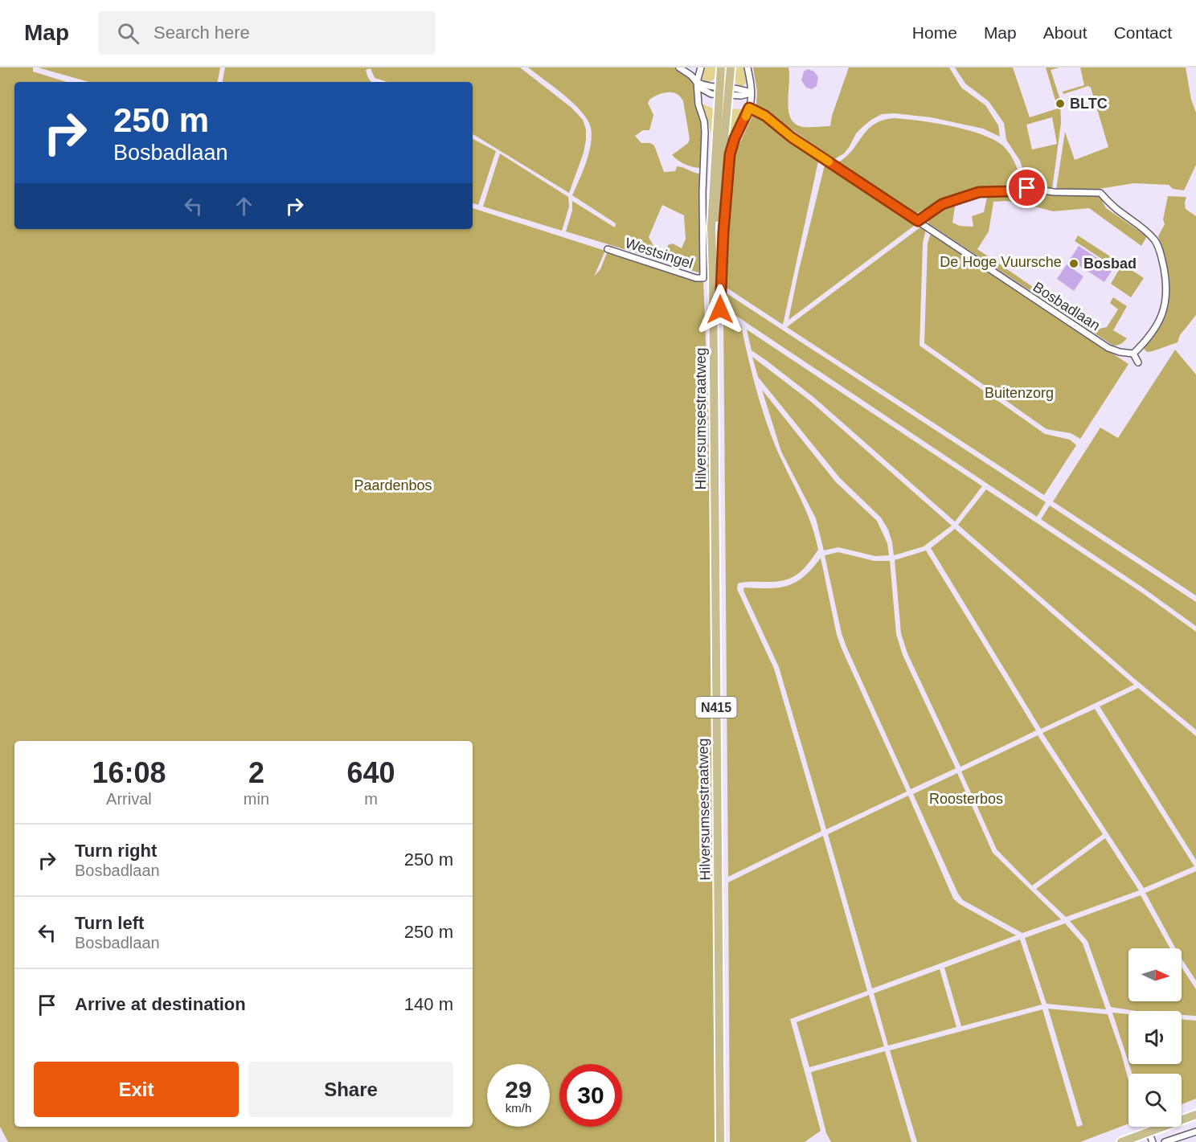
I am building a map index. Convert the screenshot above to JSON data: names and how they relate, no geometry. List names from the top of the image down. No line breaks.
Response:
{"streets":{"main road":["Hilversumsestraatweg","N415"],"street":["Westsingel","Bosbadlaan"]},"parks":["De Hoge Vuursche","Buitenzorg","Paardenbos","Roosterbos"],"places":["BLTC","Bosbad"],"north":"right","page":{"header":"Map","search":"Search here","nav":["Home","Map","About","Contact"],"turn":["250 m","Bosbadlaan"],"eta":["16:08","Arrival","2","min","640","m"],"list":[{"name":"Turn right","note":"Bosbadlaan","value":"250 m"},{"name":"Turn left","note":"Bosbadlaan","value":"250 m"},{"name":"Arrive at destination","value":"140 m"}],"buttons":["Exit","Share"],"speed":"29 km/h","limit":"30"}}
